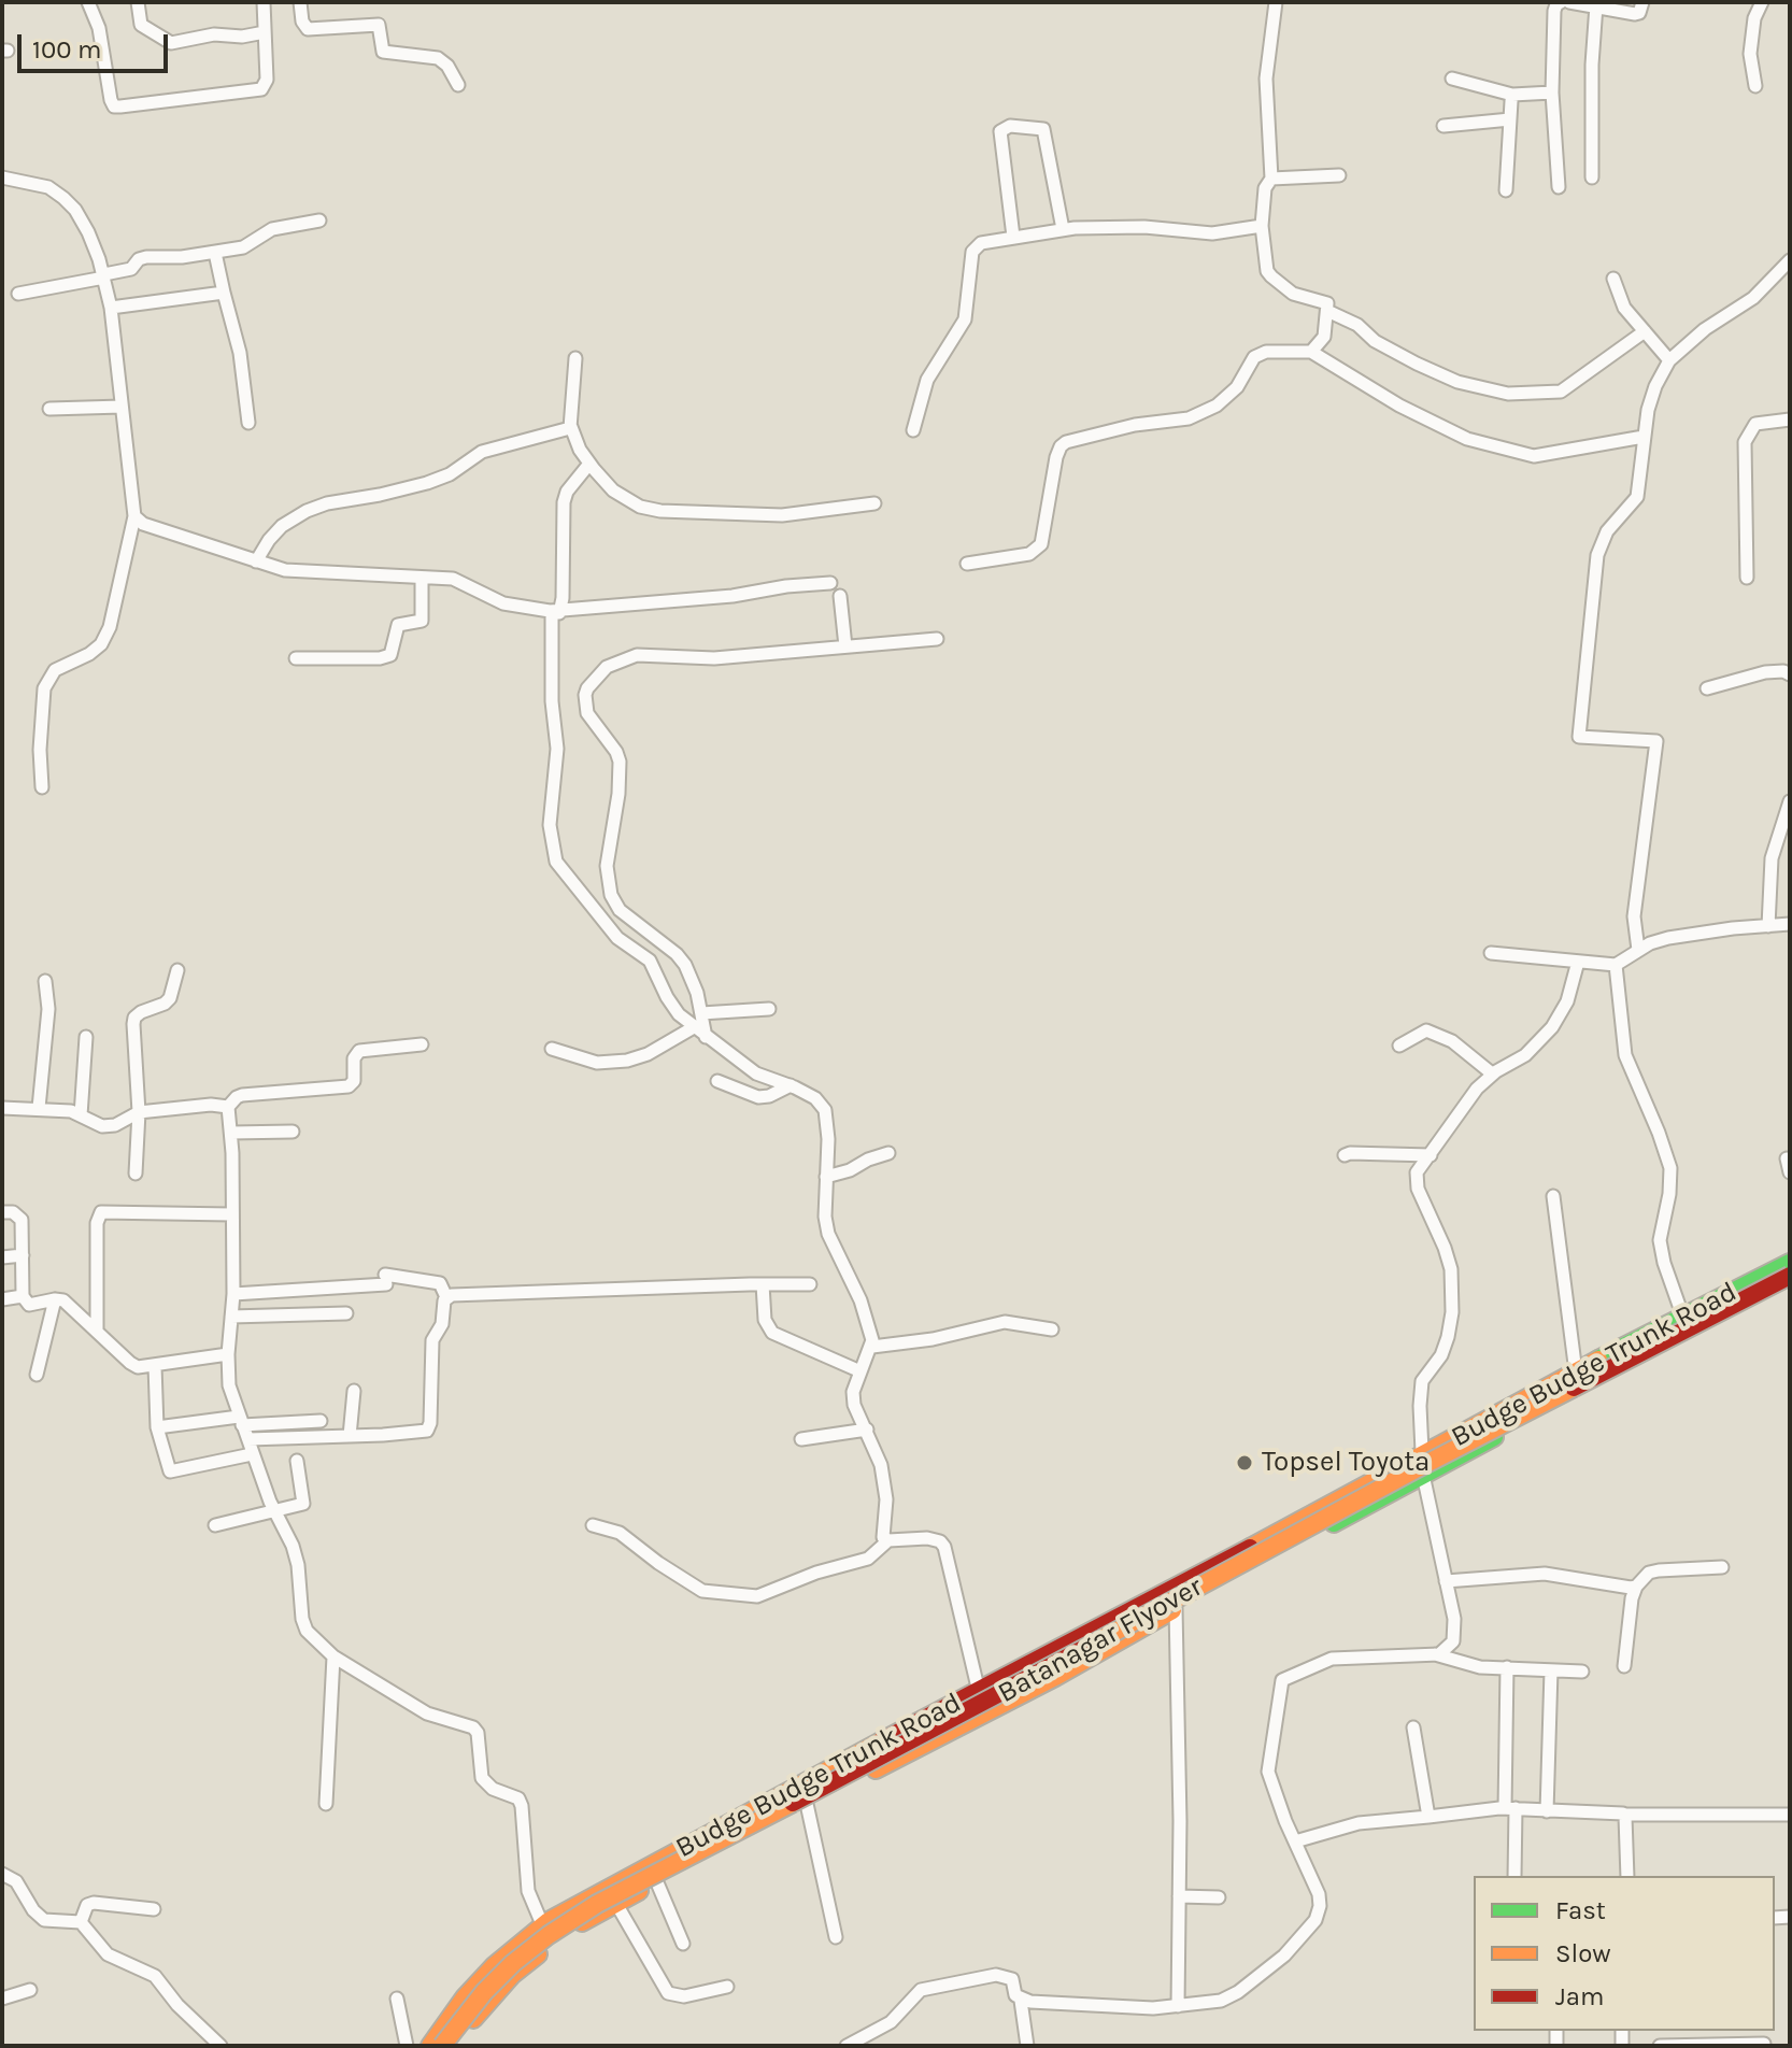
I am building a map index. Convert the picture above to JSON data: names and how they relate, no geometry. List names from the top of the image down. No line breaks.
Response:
{"streets":{"street":["Budge Budge Trunk Road","Batanagar Flyover"]},"places":["Topsel Toyota"],"legend":["Fast","Slow","Jam"],"scale_bar":"100 m"}
